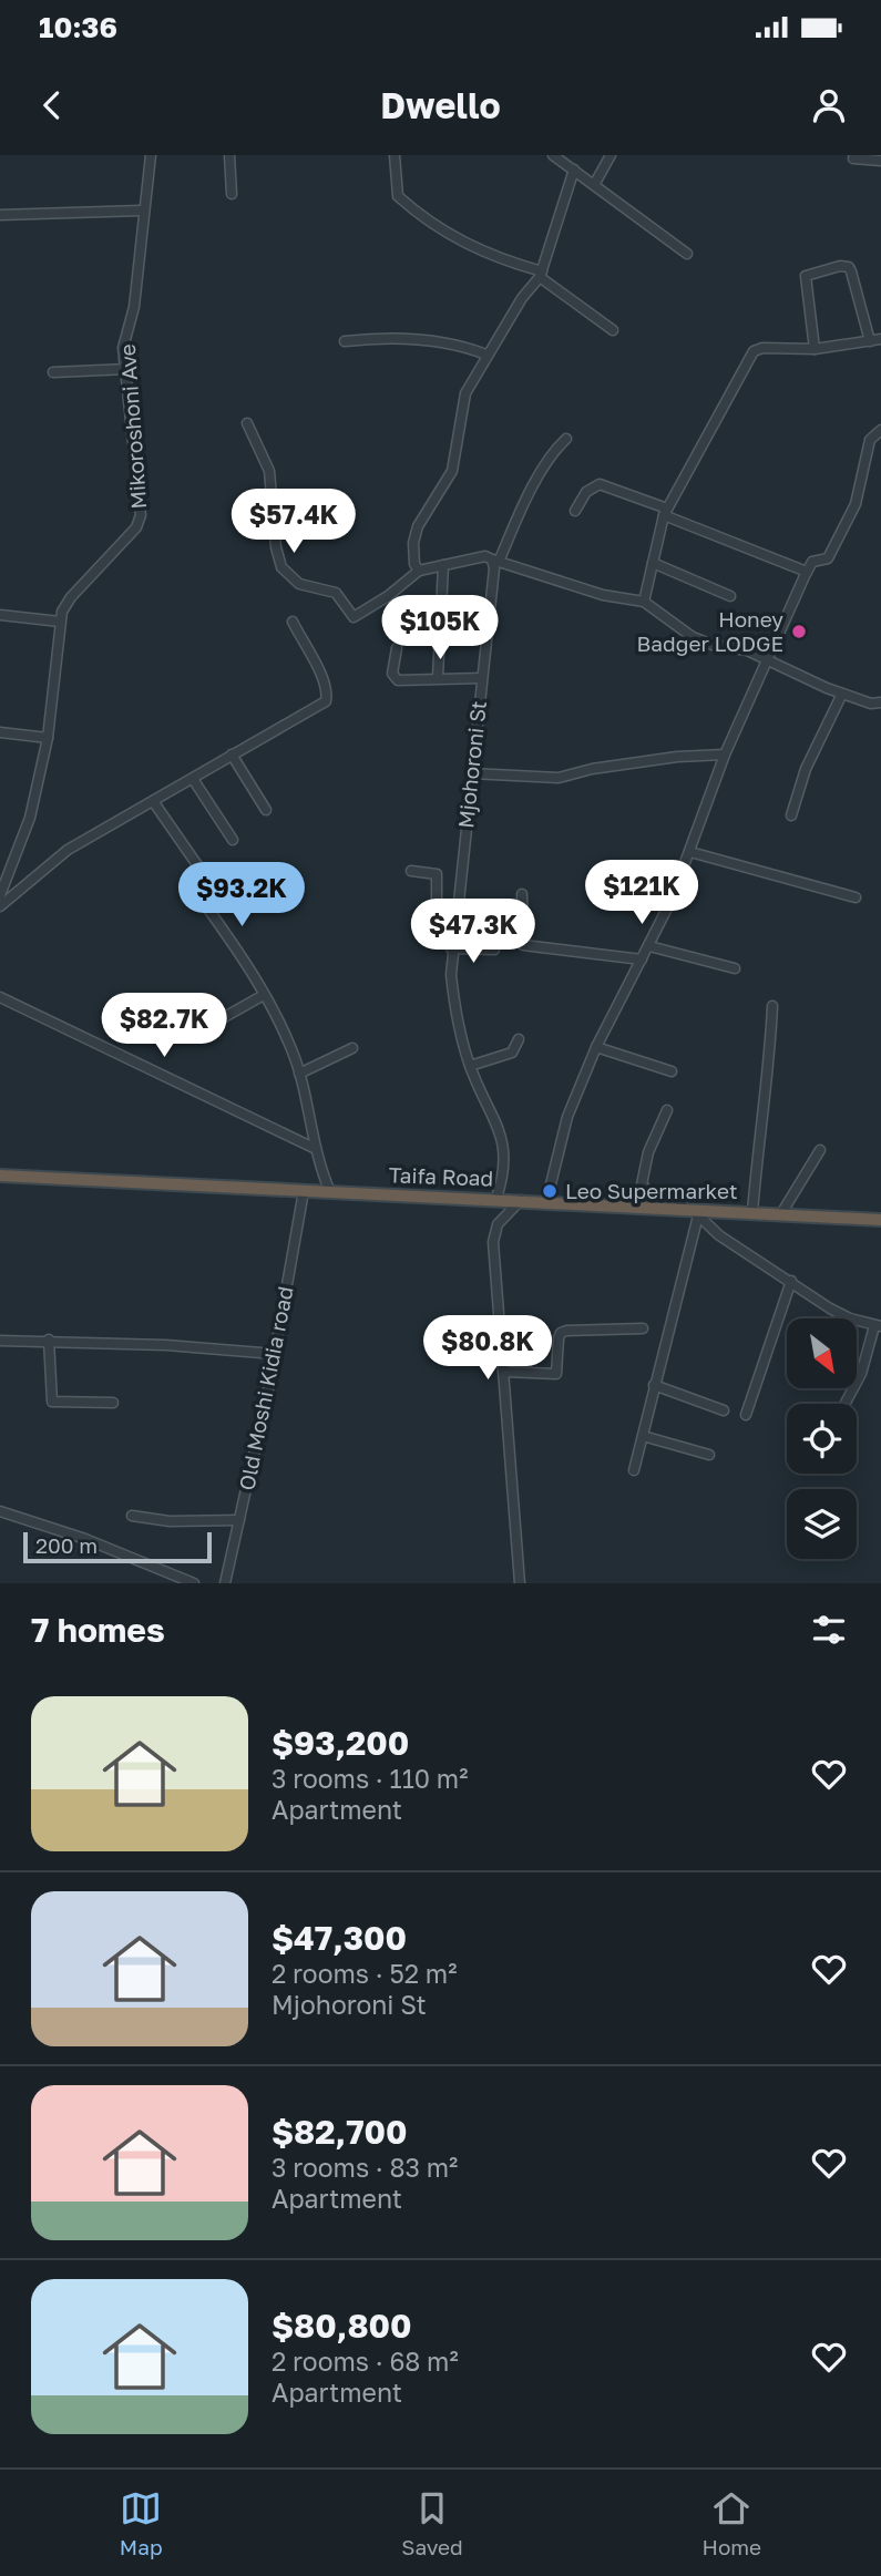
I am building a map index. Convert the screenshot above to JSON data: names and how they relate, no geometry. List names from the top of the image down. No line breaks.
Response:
{"streets":{"highway":["Taifa Road"],"street":["Mikoroshoni Ave","Mjohoroni St","Old Moshi Kidia road"]},"crossings":[["Mjohoroni St","Taifa Road"],["Taifa Road","Old Moshi Kidia road"]],"places":["Honey Badger LODGE","Leo Supermarket"],"scale_bar":"200 m","north":"bottom right","page":{"status":"10:36","header":"Dwello","price":["$57.4K","$105K","$121K","$93.2K","$47.3K","$82.7K","$80.8K"],"scale":"200 m","heading":"7 homes","list":[{"name":"$93,200","note":"3 rooms · 110 m² · Apartment"},{"name":"$47,300","note":"2 rooms · 52 m² · Mjohoroni St"},{"name":"$82,700","note":"3 rooms · 83 m² · Apartment"},{"name":"$80,800","note":"2 rooms · 68 m² · Apartment"}],"tabs":["Map","Saved","Home"]}}
